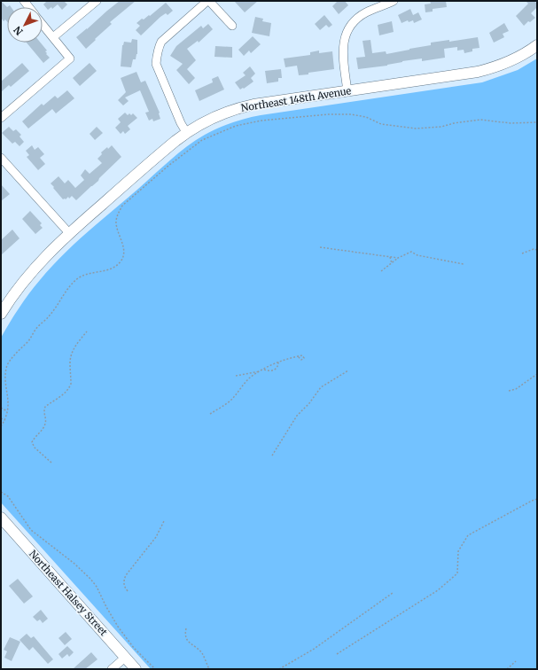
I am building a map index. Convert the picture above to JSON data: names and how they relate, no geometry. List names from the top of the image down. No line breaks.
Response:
{"streets":{"main road":["Northeast 148th Avenue","Northeast Halsey Street"]},"north":"bottom left"}
